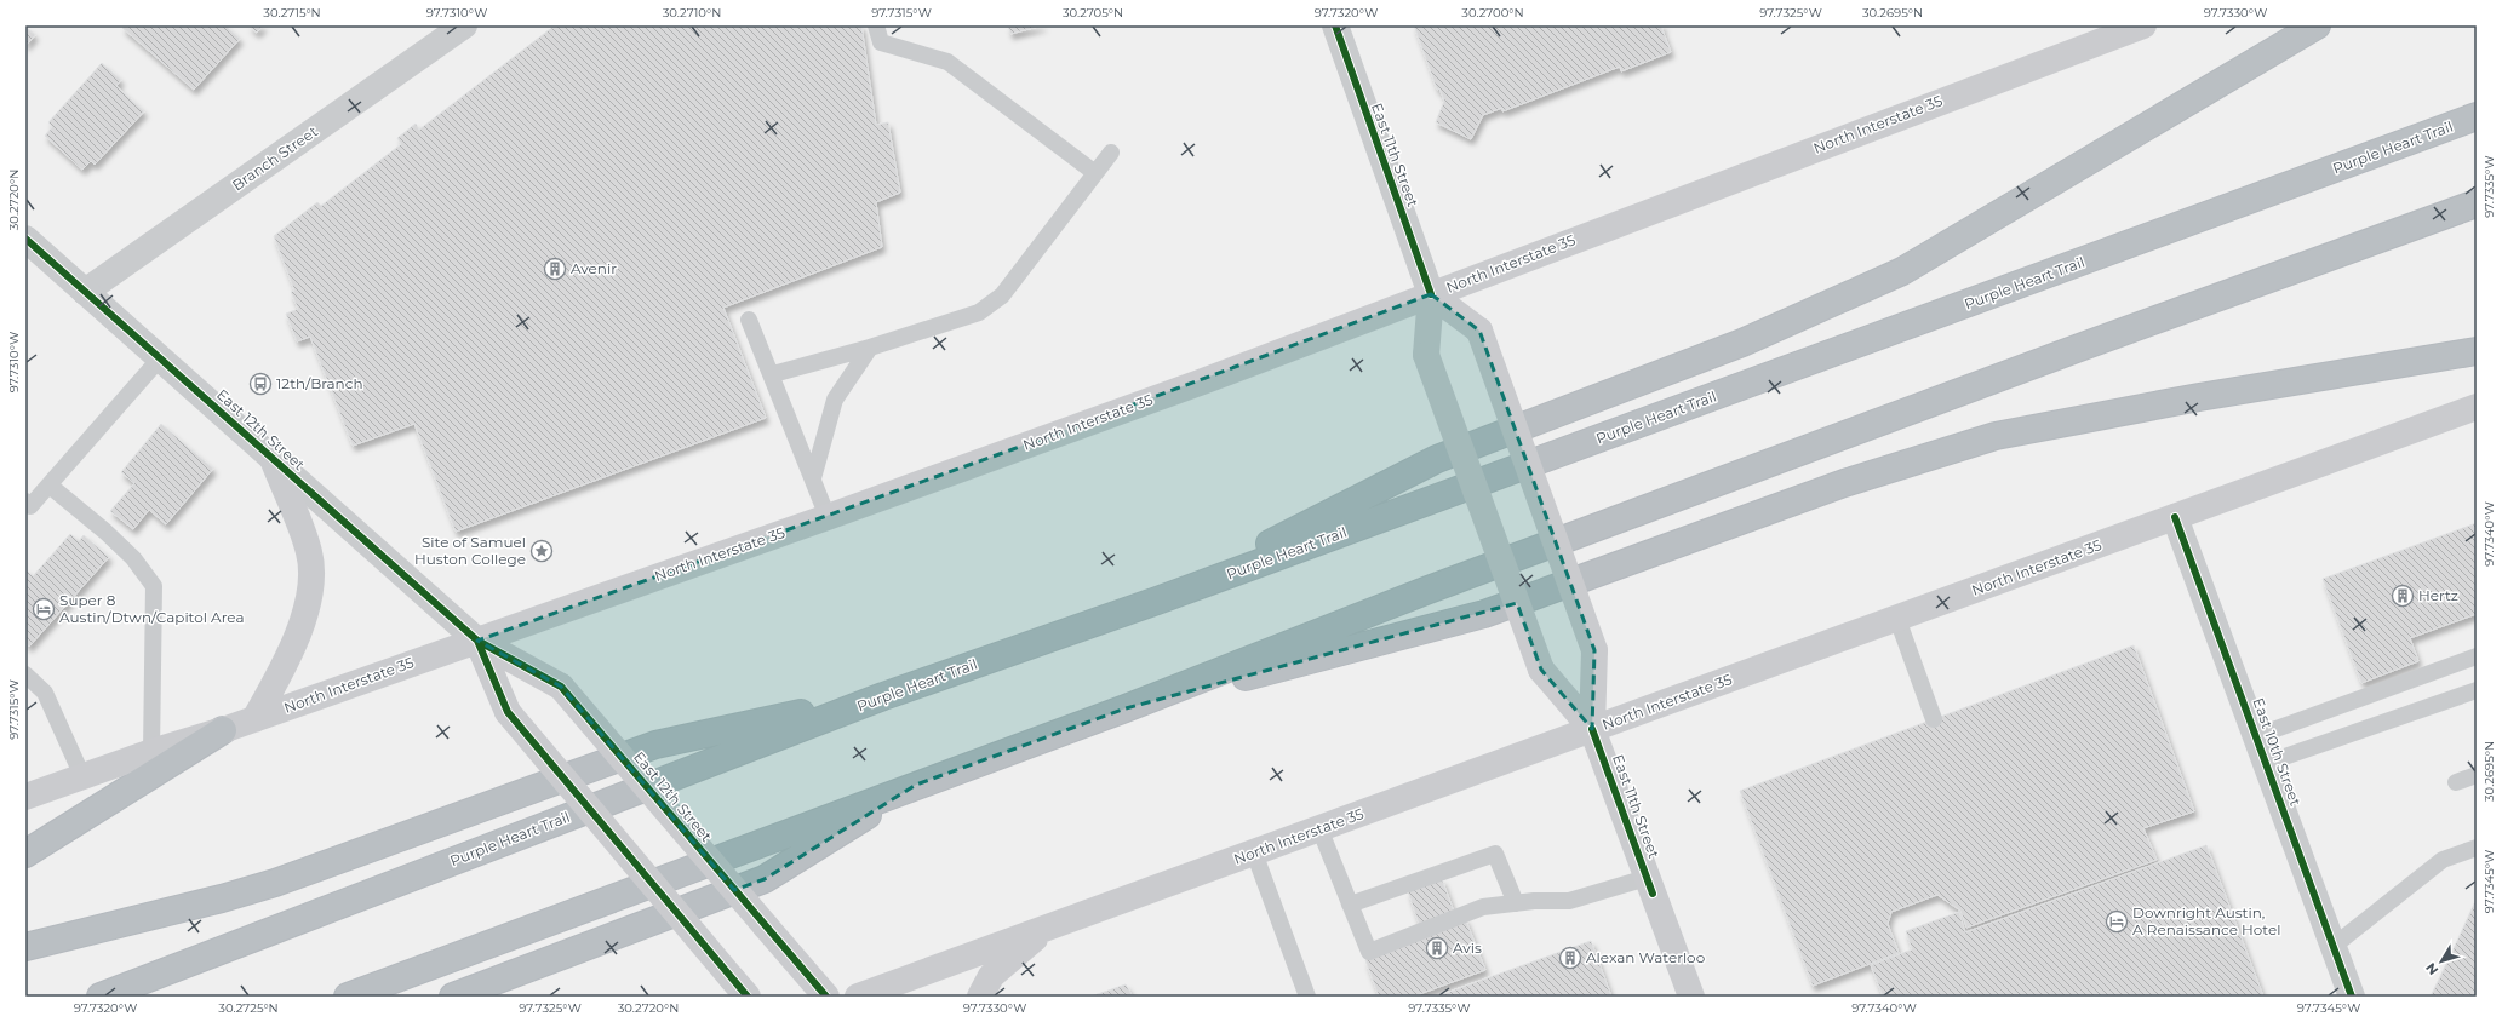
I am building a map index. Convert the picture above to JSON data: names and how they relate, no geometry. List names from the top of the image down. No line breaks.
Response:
{"streets":{"highway":["Purple Heart Trail"],"main road":["North Interstate 35","East 11th Street","East 12th Street"],"street":["Branch Street","East 10th Street"]},"crossings":[["North Interstate 35","East 11th Street"],["North Interstate 35","East 12th Street"],["North Interstate 35","East 10th Street"],["Branch Street","East 12th Street"]],"places":{"building":["Avenir","Hertz","Avis","Alexan Waterloo"],"bus stop":["12th/Branch"],"place":["Site of Samuel Huston College"],"hotel":["Super 8 Austin/Dtwn/Capitol Area","Downright Austin, A Renaissance Hotel"]},"north":"bottom left","coordinates":["30.2715°N","97.7310°W","30.2710°N","97.7315°W","30.2705°N","97.7320°W","30.2700°N","97.7325°W","30.2695°N","97.7330°W","97.7335°W","30.2720°N","97.7340°W","97.7345°W","30.2725°N"]}
